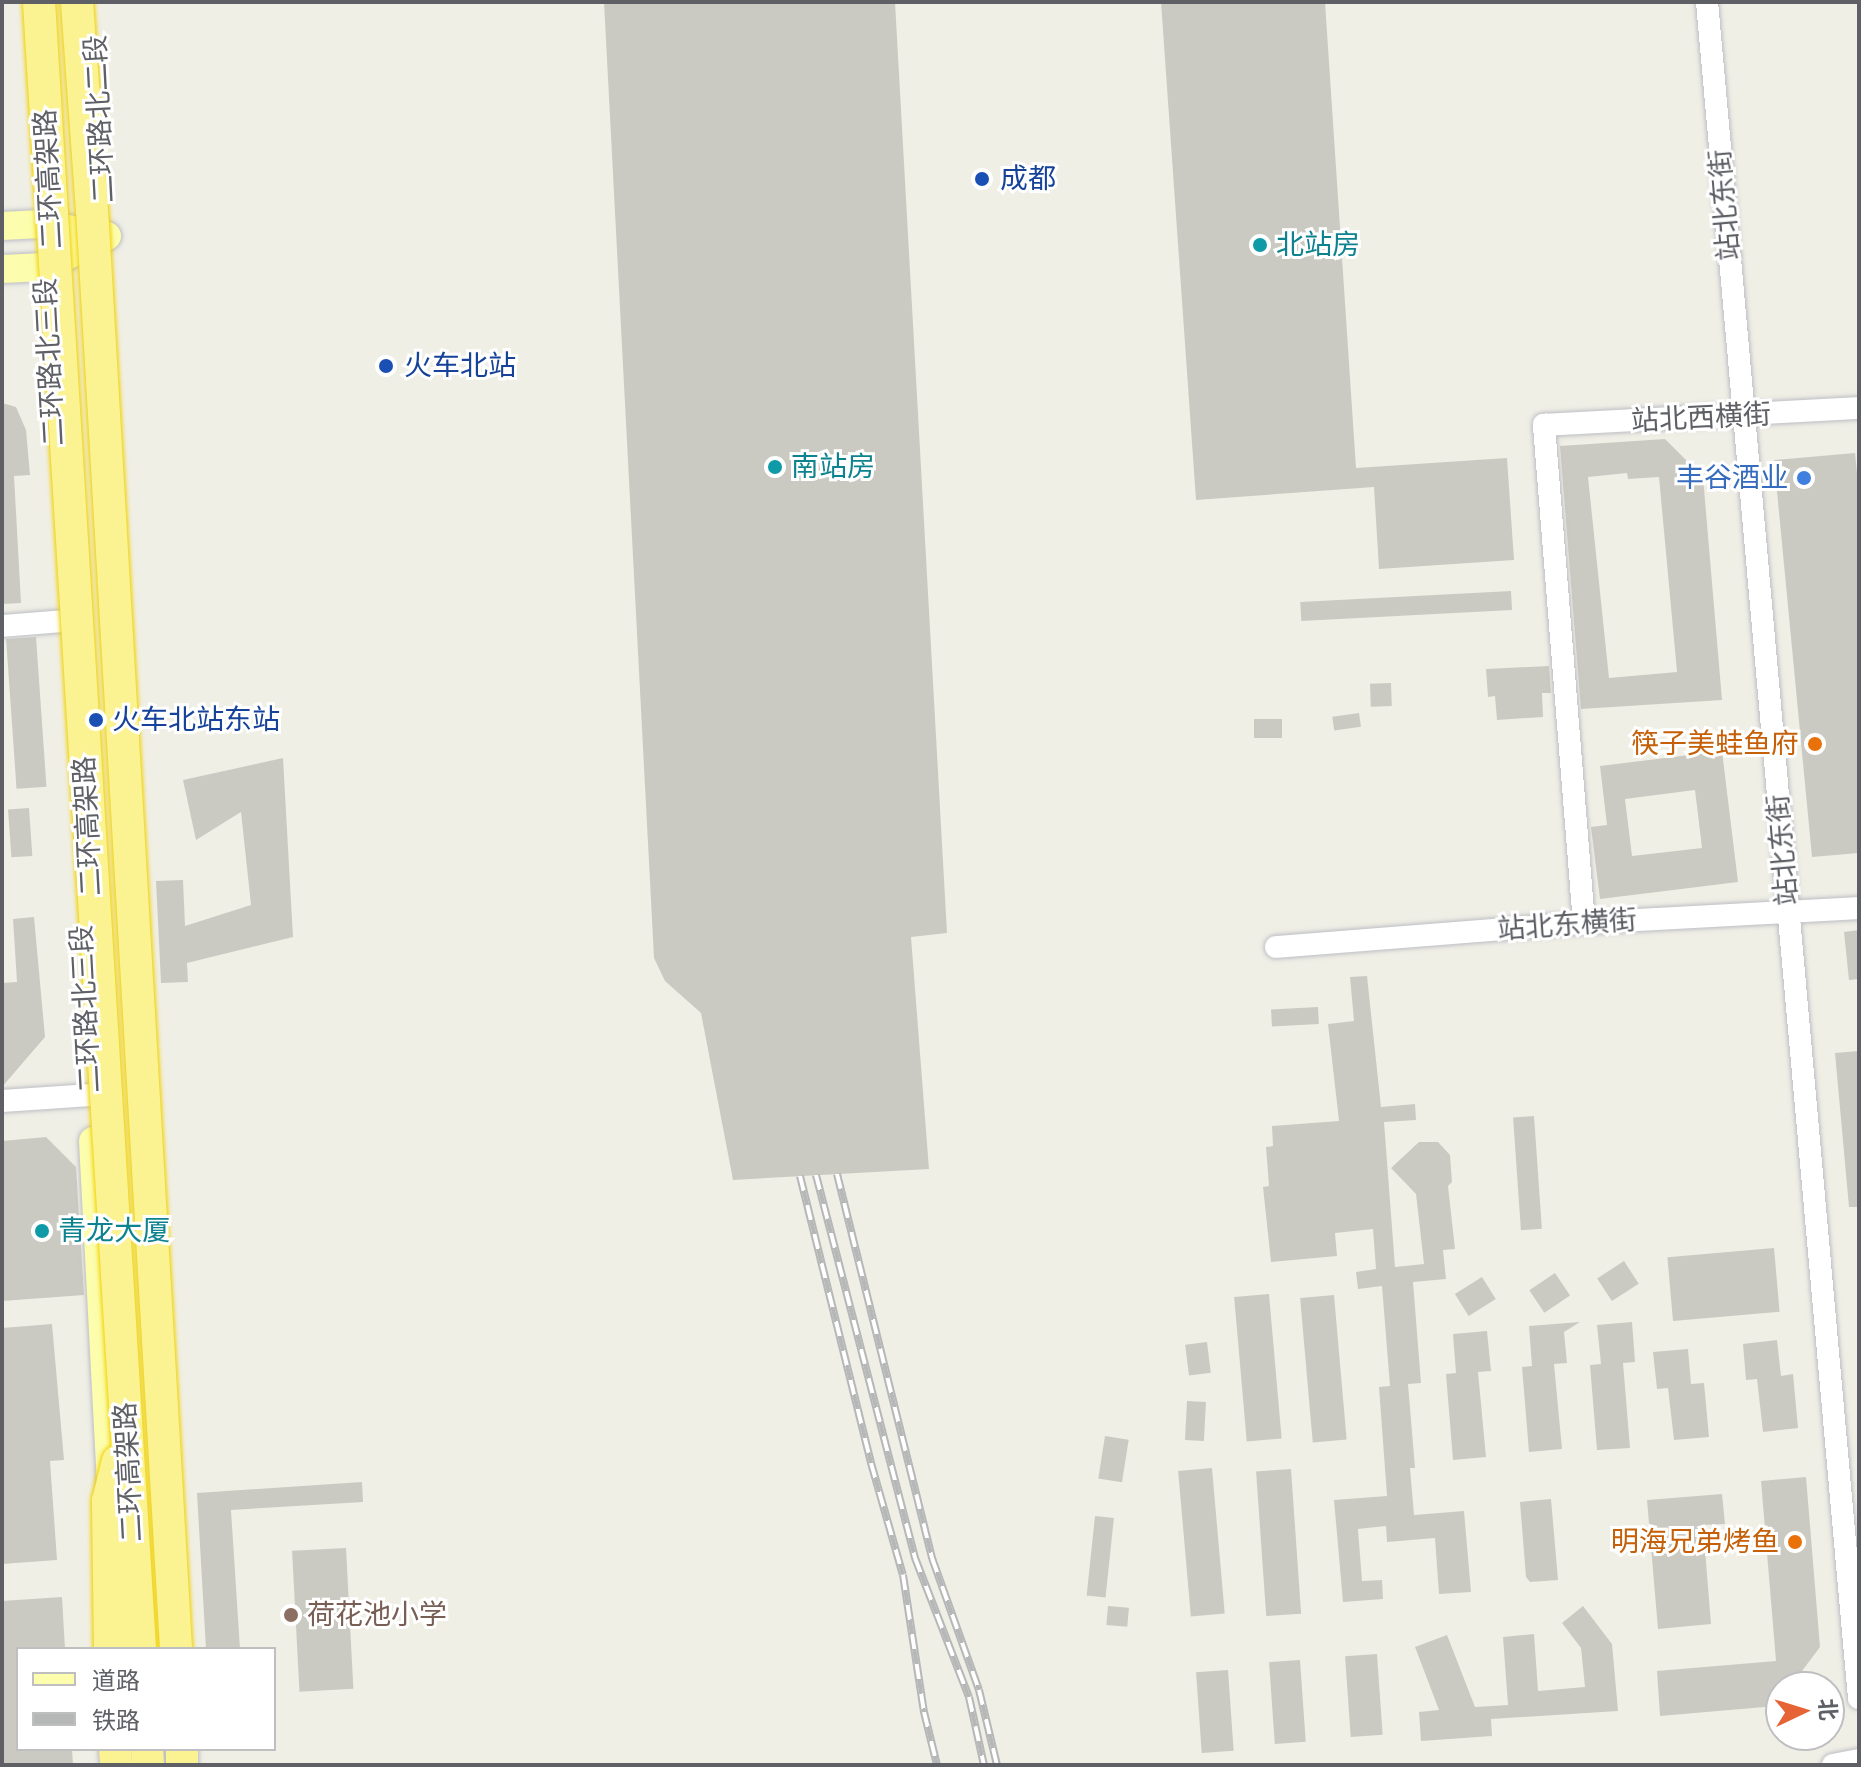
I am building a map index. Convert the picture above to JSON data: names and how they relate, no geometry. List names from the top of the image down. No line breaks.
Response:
{"streets":{"highway":["二环高架路"],"main road":["二环路北二段","二环路北三段"],"street":["站北东街","站北西横街","站北东横街"]},"crossings":[["站北东街","站北西横街"],["站北东街","站北东横街"],["站北西横街","站北东横街"]],"places":["成都","北站房","火车北站","南站房","丰谷酒业","火车北站东站","筷子美蛙鱼府","青龙大厦","明海兄弟烤鱼","荷花池小学"],"legend":["道路","铁路"],"north":"right"}
